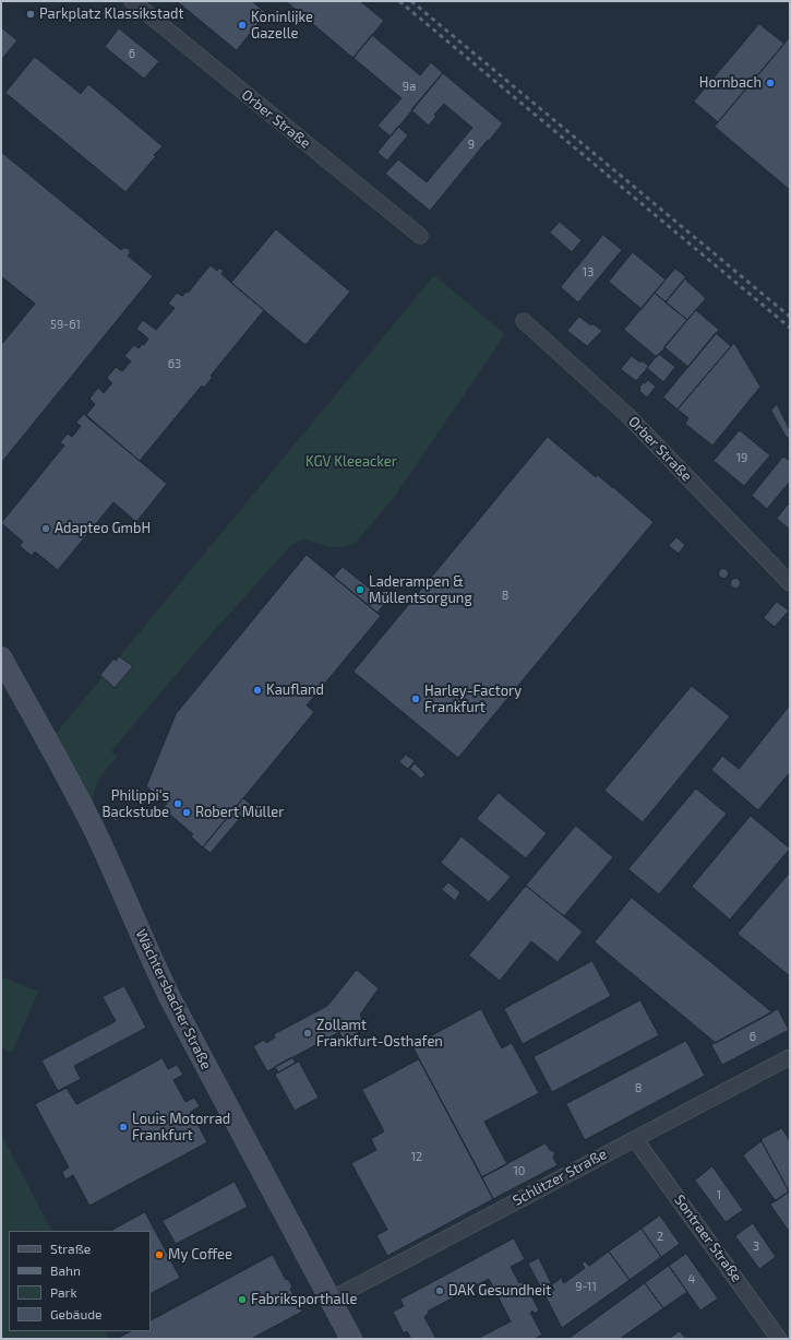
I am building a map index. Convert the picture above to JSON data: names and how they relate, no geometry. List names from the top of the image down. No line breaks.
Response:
{"streets":{"street":["Orber Straße","Wächtersbacher Straße","Schlitzer Straße","Sontraer Straße"]},"crossings":[["Wächtersbacher Straße","Schlitzer Straße"],["Schlitzer Straße","Sontraer Straße"]],"parks":["KGV Kleeacker"],"places":["Parkplatz Klassikstadt","Koninlijke Gazelle","Hornbach","Adapteo GmbH","Laderampen & Müllentsorgung","Kaufland","Harley-Factory Frankfurt","Philippi's Backstube","Robert Müller","Zollamt Frankfurt-Osthafen","Louis Motorrad Frankfurt","My Coffee","DAK Gesundheit","Fabriksporthalle"],"house_numbers":["6","9a","9","13","59-61","63","19","8","6","8","12","10","1","2","3","4","9-11"],"legend":["Straße","Bahn","Park","Gebäude"]}
